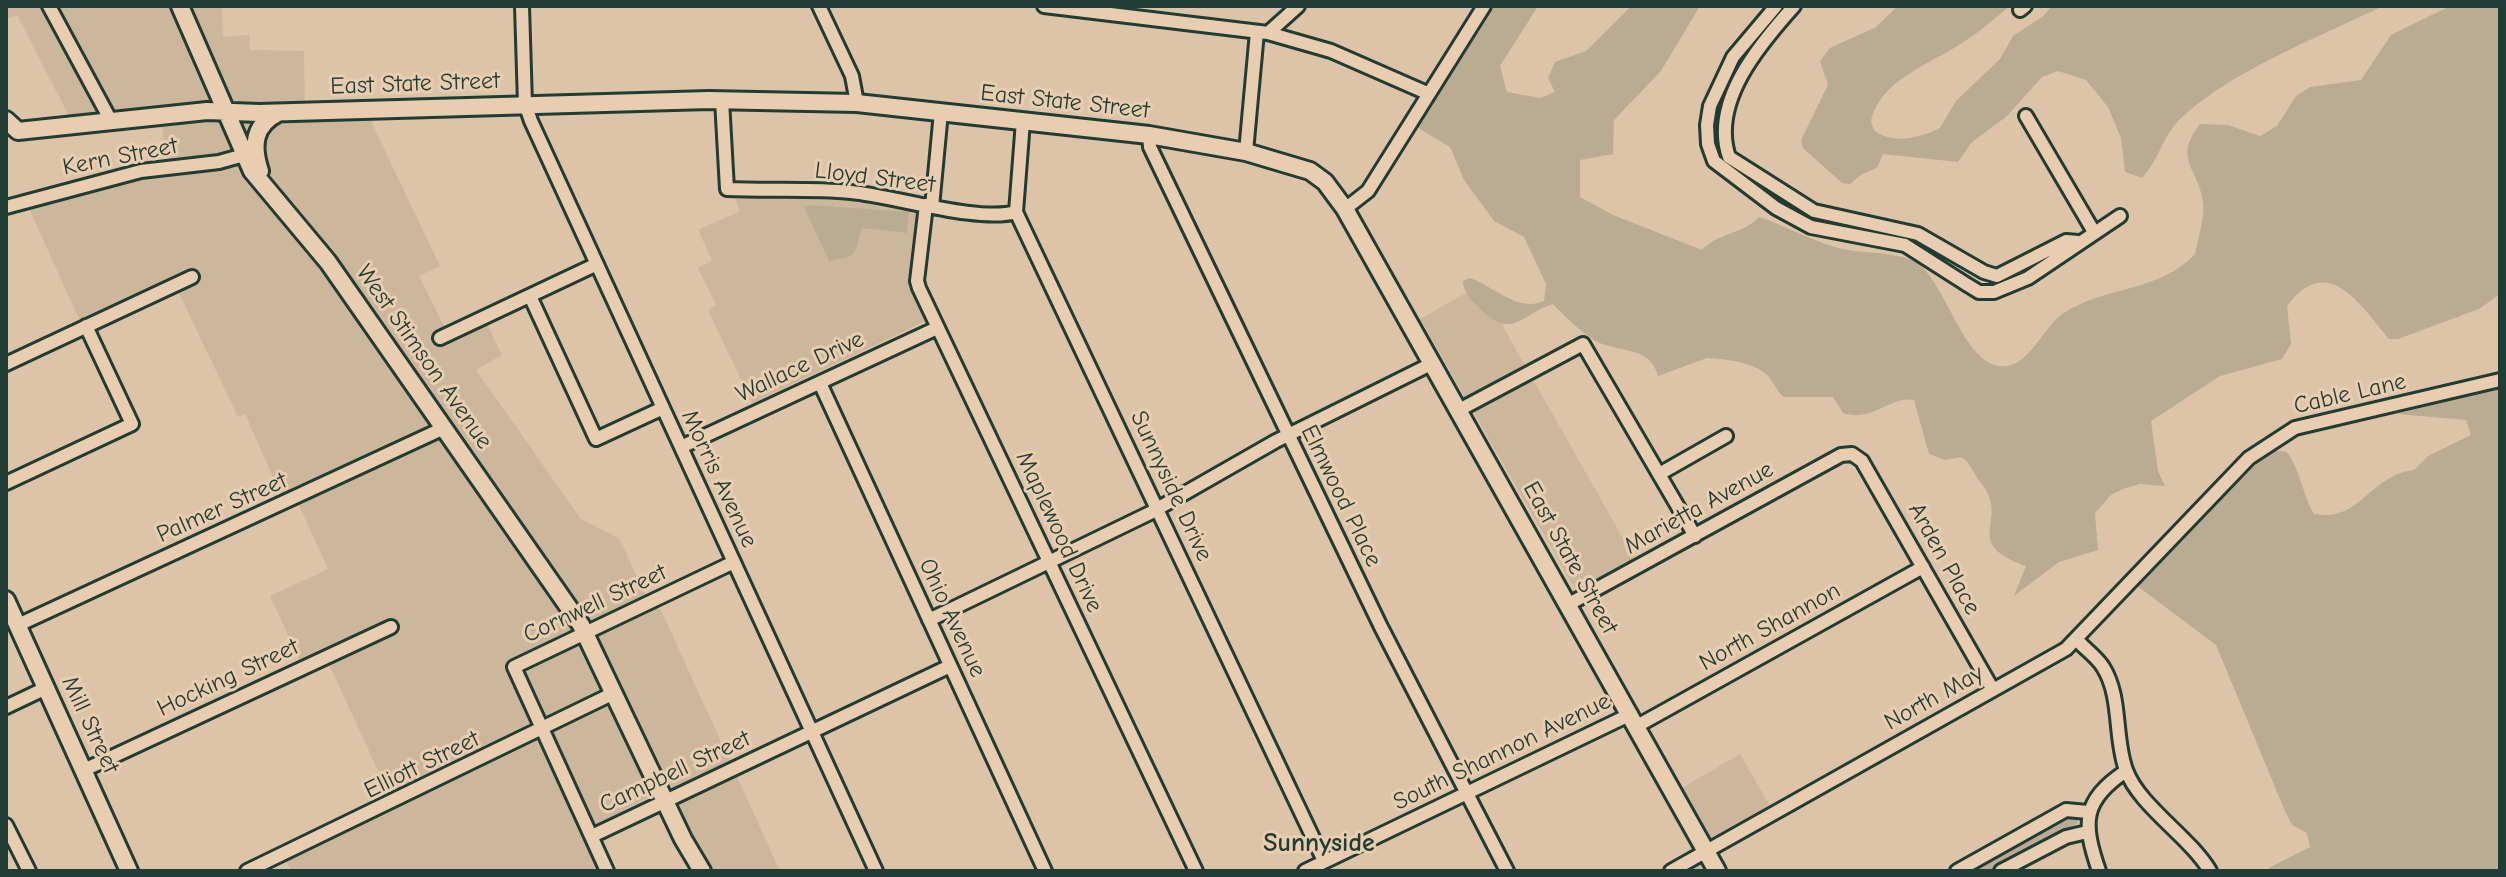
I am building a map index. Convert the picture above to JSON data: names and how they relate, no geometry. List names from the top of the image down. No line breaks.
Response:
{"streets":{"main road":["East State Street","West Stimson Avenue","Mill Street"],"street":["Kern Street","Lloyd Street","Wallace Drive","Cable Lane","Morris Avenue","Sunnyside Drive","Elmwood Place","Palmer Street","Marietta Avenue","Maplewood Drive","Arden Place","Cornwell Street","Ohio Avenue","North Shannon","Hocking Street","North May","South Shannon Avenue","Elliott Street","Campbell Street"]},"crossings":[["East State Street","Lloyd Street"],["East State Street","West Stimson Avenue"],["East State Street","Morris Avenue"],["East State Street","Sunnyside Drive"],["East State Street","Elmwood Place"],["East State Street","Marietta Avenue"],["East State Street","Maplewood Drive"],["East State Street","North Shannon"],["East State Street","North May"],["East State Street","South Shannon Avenue"],["Kern Street","West Stimson Avenue"],["Lloyd Street","Sunnyside Drive"],["Lloyd Street","Maplewood Drive"],["West Stimson Avenue","Palmer Street"],["West Stimson Avenue","Cornwell Street"],["West Stimson Avenue","Elliott Street"],["West Stimson Avenue","Campbell Street"],["Wallace Drive","Morris Avenue"],["Wallace Drive","Maplewood Drive"],["Wallace Drive","Ohio Avenue"],["Cable Lane","North May"],["Morris Avenue","Cornwell Street"],["Morris Avenue","Campbell Street"],["Sunnyside Drive","South Shannon Avenue"],["Elmwood Place","South Shannon Avenue"],["Palmer Street","Mill Street"],["Marietta Avenue","Arden Place"],["Arden Place","North Shannon"],["Arden Place","North May"],["Cornwell Street","Elliott Street"],["Cornwell Street","Campbell Street"],["Ohio Avenue","Campbell Street"],["North Shannon","South Shannon Avenue"],["Hocking Street","Mill Street"]],"districts":["Sunnyside"]}
